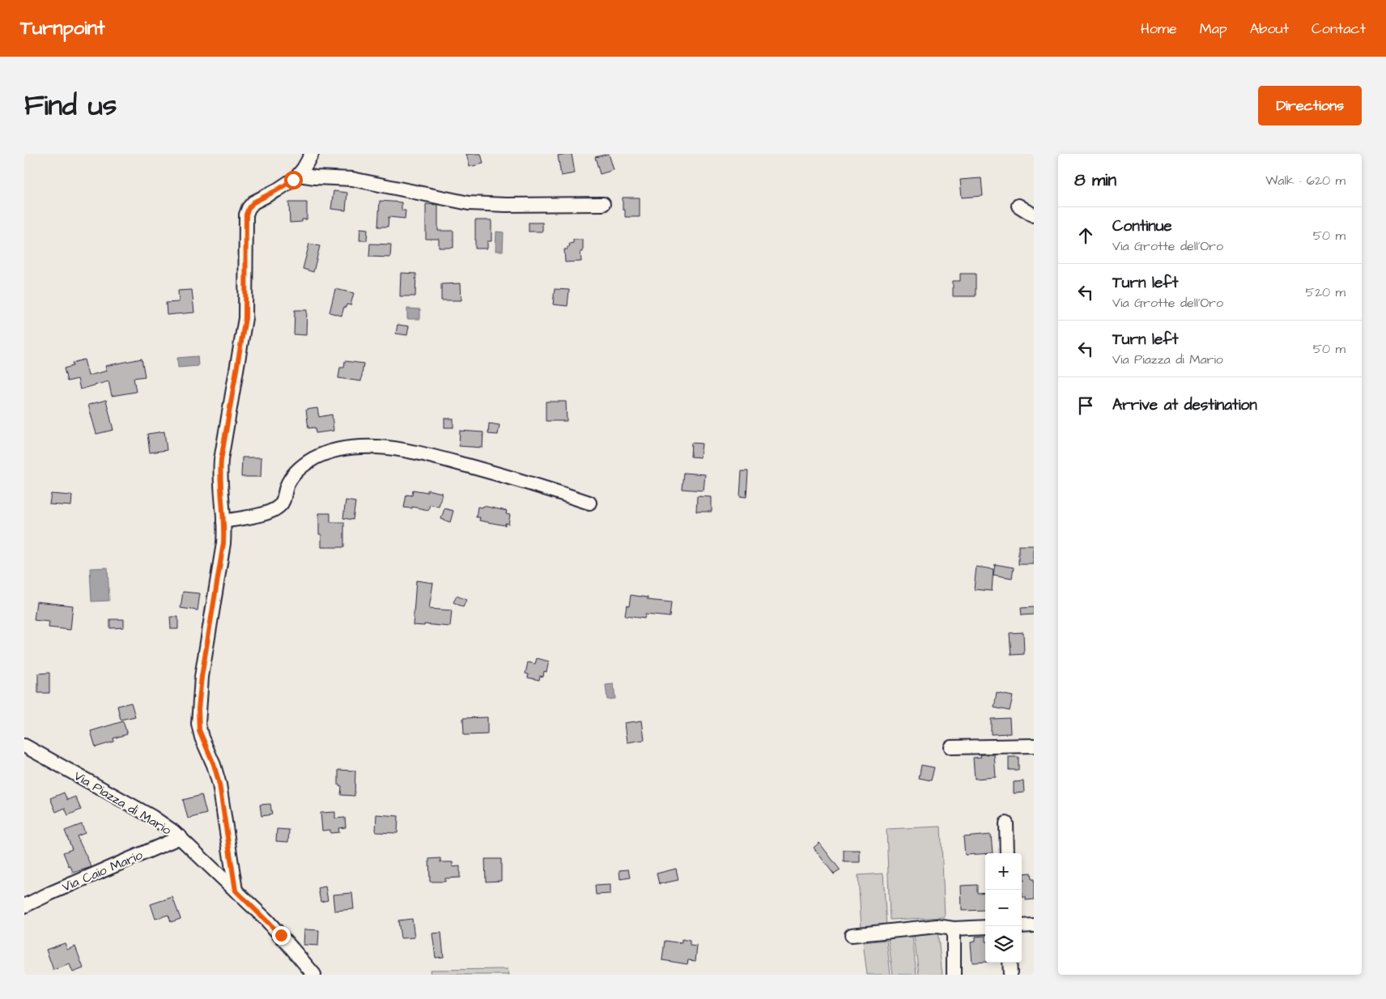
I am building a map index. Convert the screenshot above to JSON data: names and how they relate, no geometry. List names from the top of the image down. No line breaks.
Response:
{"streets":{"street":["Via Piazza di Mario","Via Caio Mario"]},"crossings":[["Via Piazza di Mario","Via Caio Mario"]],"page":{"header":"Turnpoint","nav":["Home","Map","About","Contact"],"title":"Find us","buttons":"Directions","heading":["8 min","Walk · 620 m"],"list":[["Continue","Via Grotte dell'Oro","50 m"],["Turn left","Via Grotte dell'Oro","520 m"],["Turn left","Via Piazza di Mario","50 m"],"Arrive at destination"],"map_buttons":["+","−"]}}
